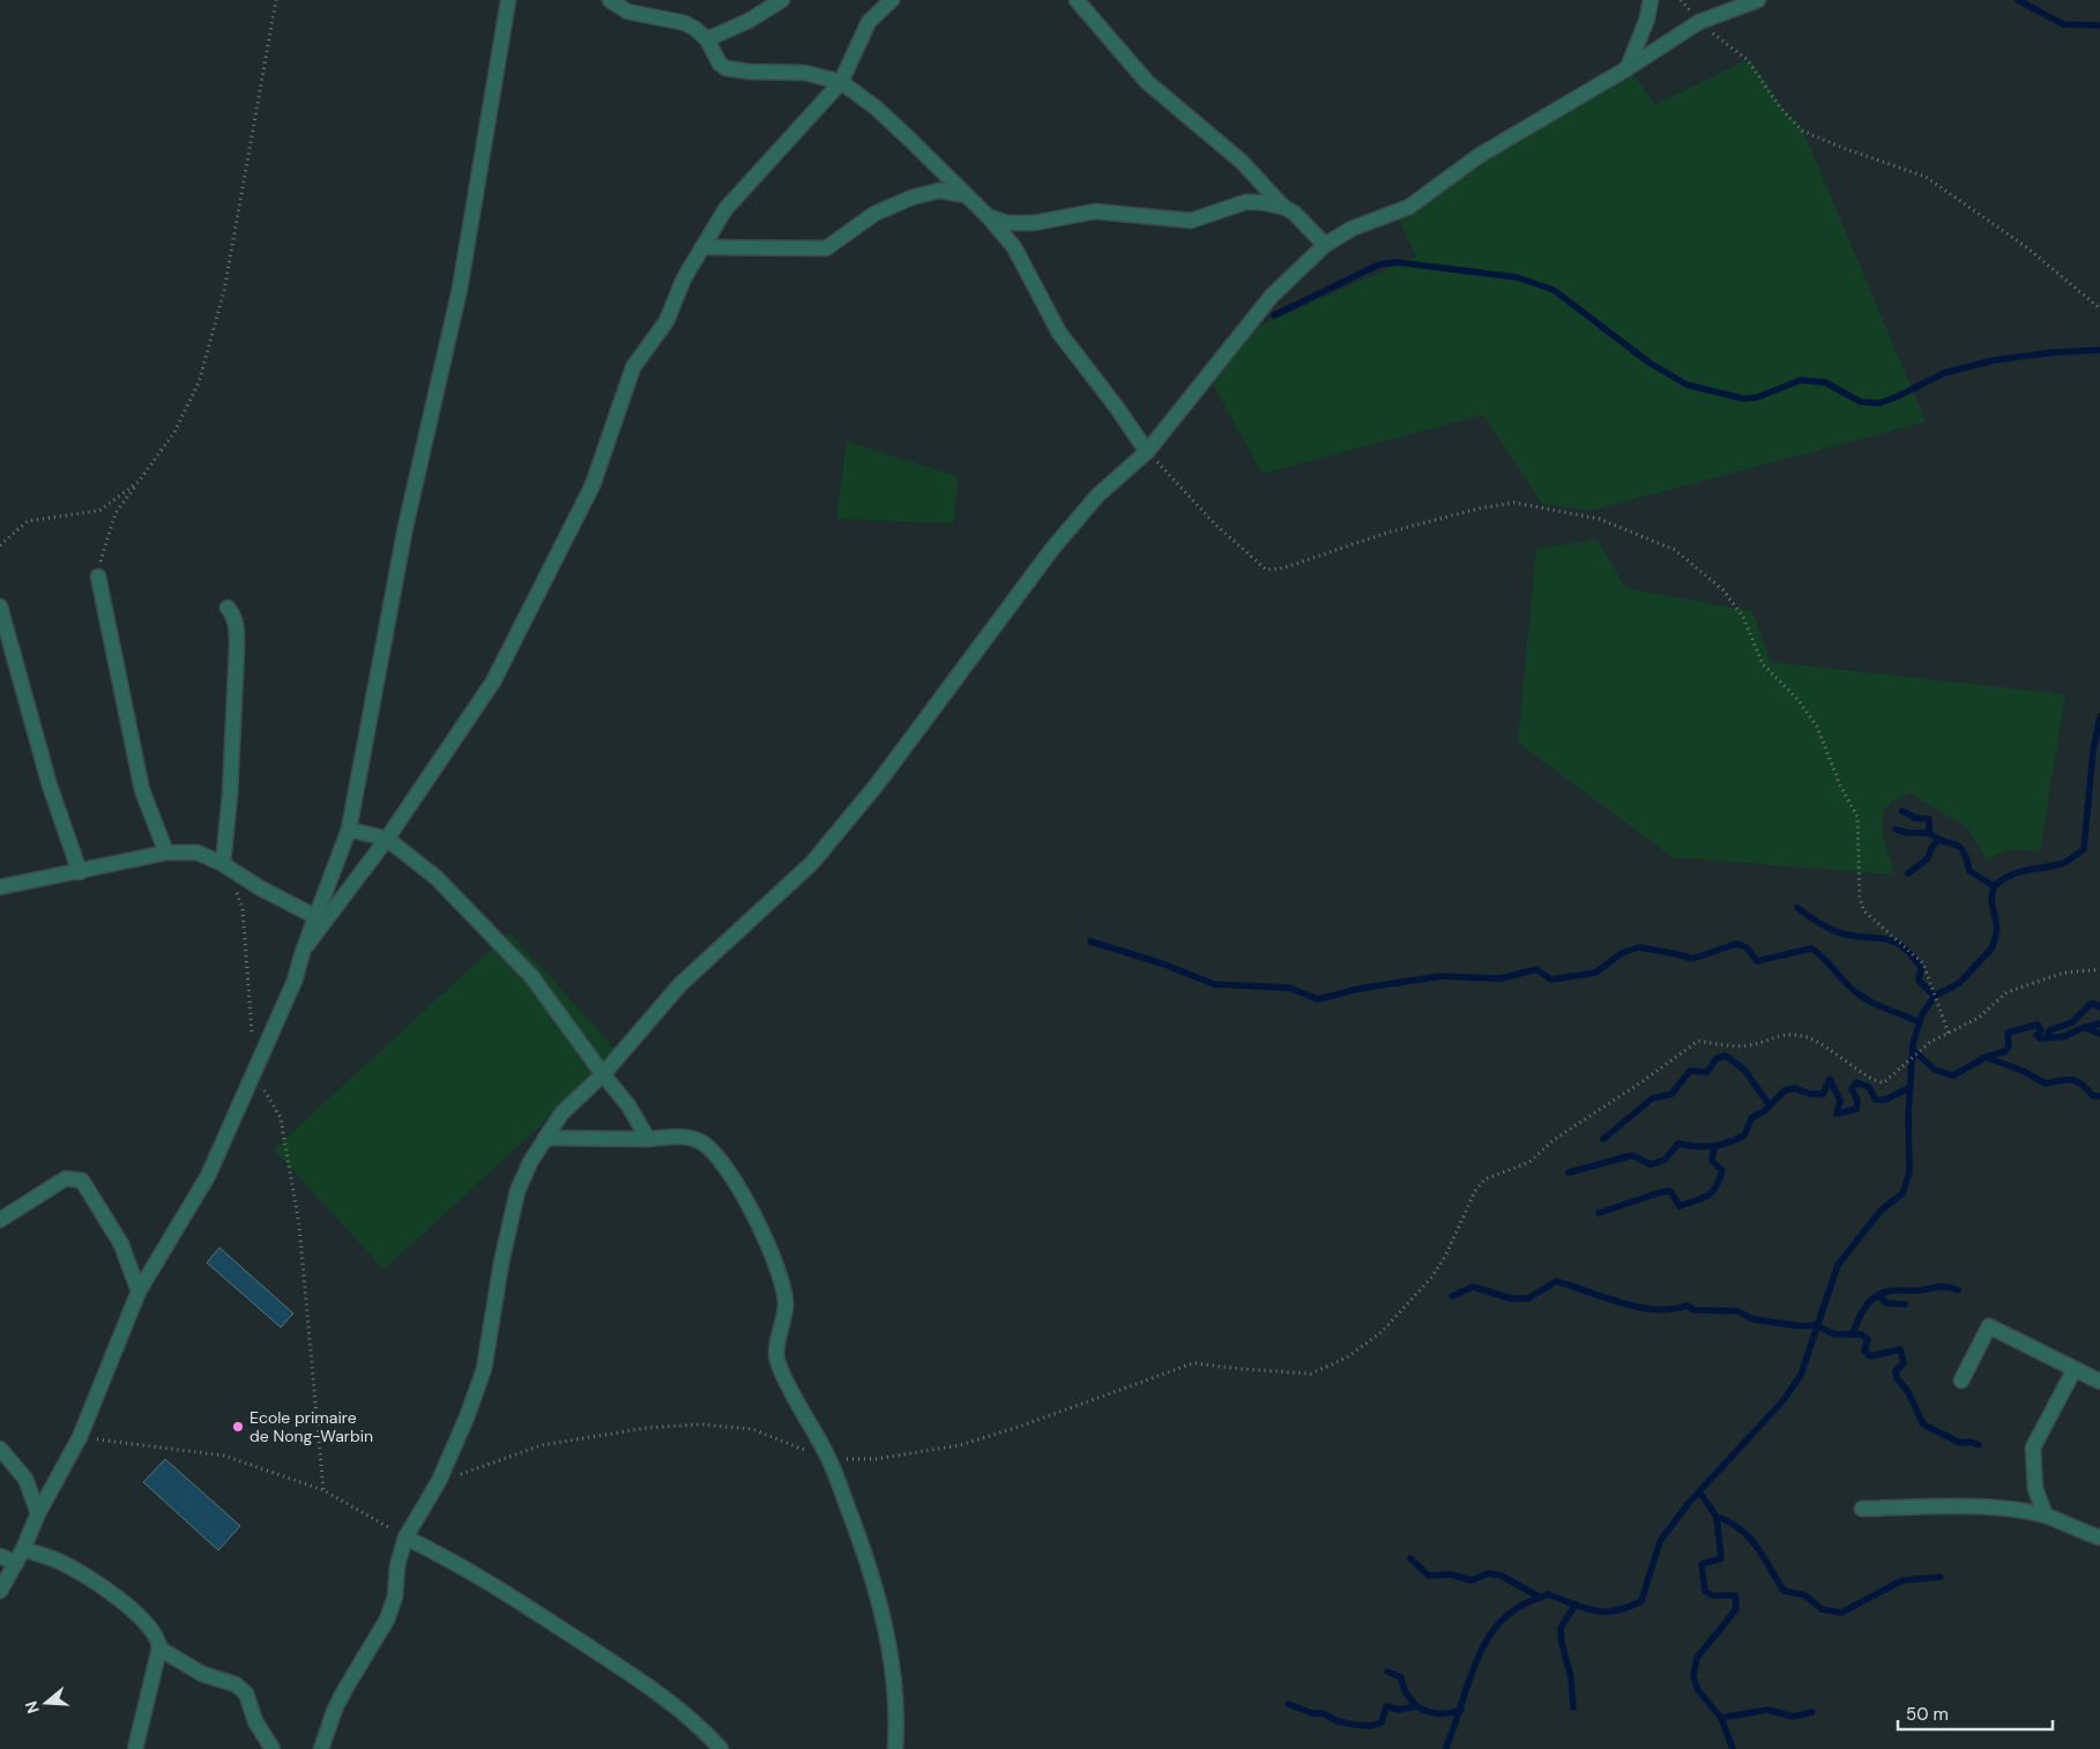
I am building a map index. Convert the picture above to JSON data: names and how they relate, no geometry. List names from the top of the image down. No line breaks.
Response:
{"places":["Ecole primaire de Nong-Warbin"],"scale_bar":"50 m","north":"left"}
